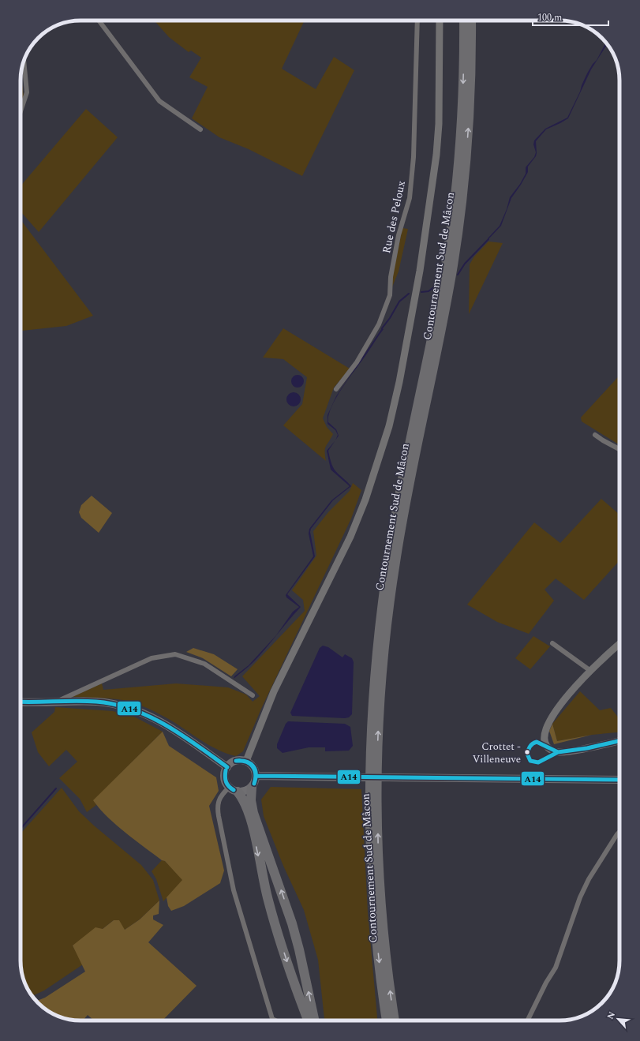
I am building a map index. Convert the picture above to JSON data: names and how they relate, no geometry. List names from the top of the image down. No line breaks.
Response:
{"streets":{"highway":["Contournement Sud de Mâcon"],"street":["Rue des Peloux"]},"places":["Crottet - Villeneuve"],"lines":["transit line A14"],"scale_bar":"100 m","north":"top left"}
